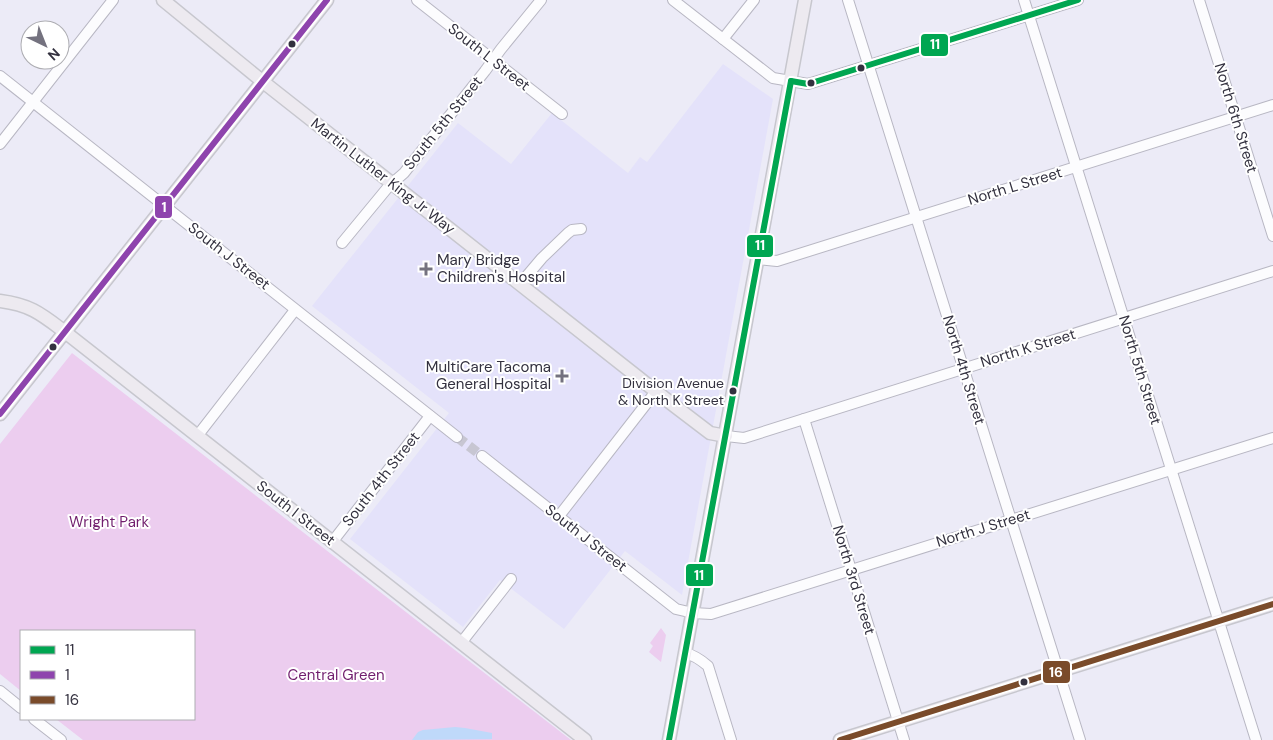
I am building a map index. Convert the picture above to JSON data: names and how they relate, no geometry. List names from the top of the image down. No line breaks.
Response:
{"streets":{"main road":["Martin Luther King Jr Way","South I Street"],"street":["South L Street","North 6th Street","South 5th Street","North L Street","South J Street","North K Street","North 4th Street","North 5th Street","South 4th Street","North J Street","North 3rd Street"]},"crossings":[["South L Street","South 5th Street"],["North 6th Street","North L Street"],["South 5th Street","Martin Luther King Jr Way"],["Martin Luther King Jr Way","North K Street"],["North L Street","North 4th Street"],["North L Street","North 5th Street"],["South J Street","South 4th Street"],["South J Street","North J Street"],["North K Street","North 4th Street"],["North K Street","North 5th Street"],["North K Street","North 3rd Street"],["North 4th Street","North J Street"],["North 5th Street","North J Street"],["South 4th Street","South I Street"],["North J Street","North 3rd Street"]],"parks":["Wright Park","Central Green"],"places":{"health":["Mary Bridge Children's Hospital","MultiCare Tacoma General Hospital"],"other":["Division Avenue & North K Street"]},"lines":["transit line 11","transit line 1","transit line 16"],"legend":["11","1","16"],"north":"bottom right"}
